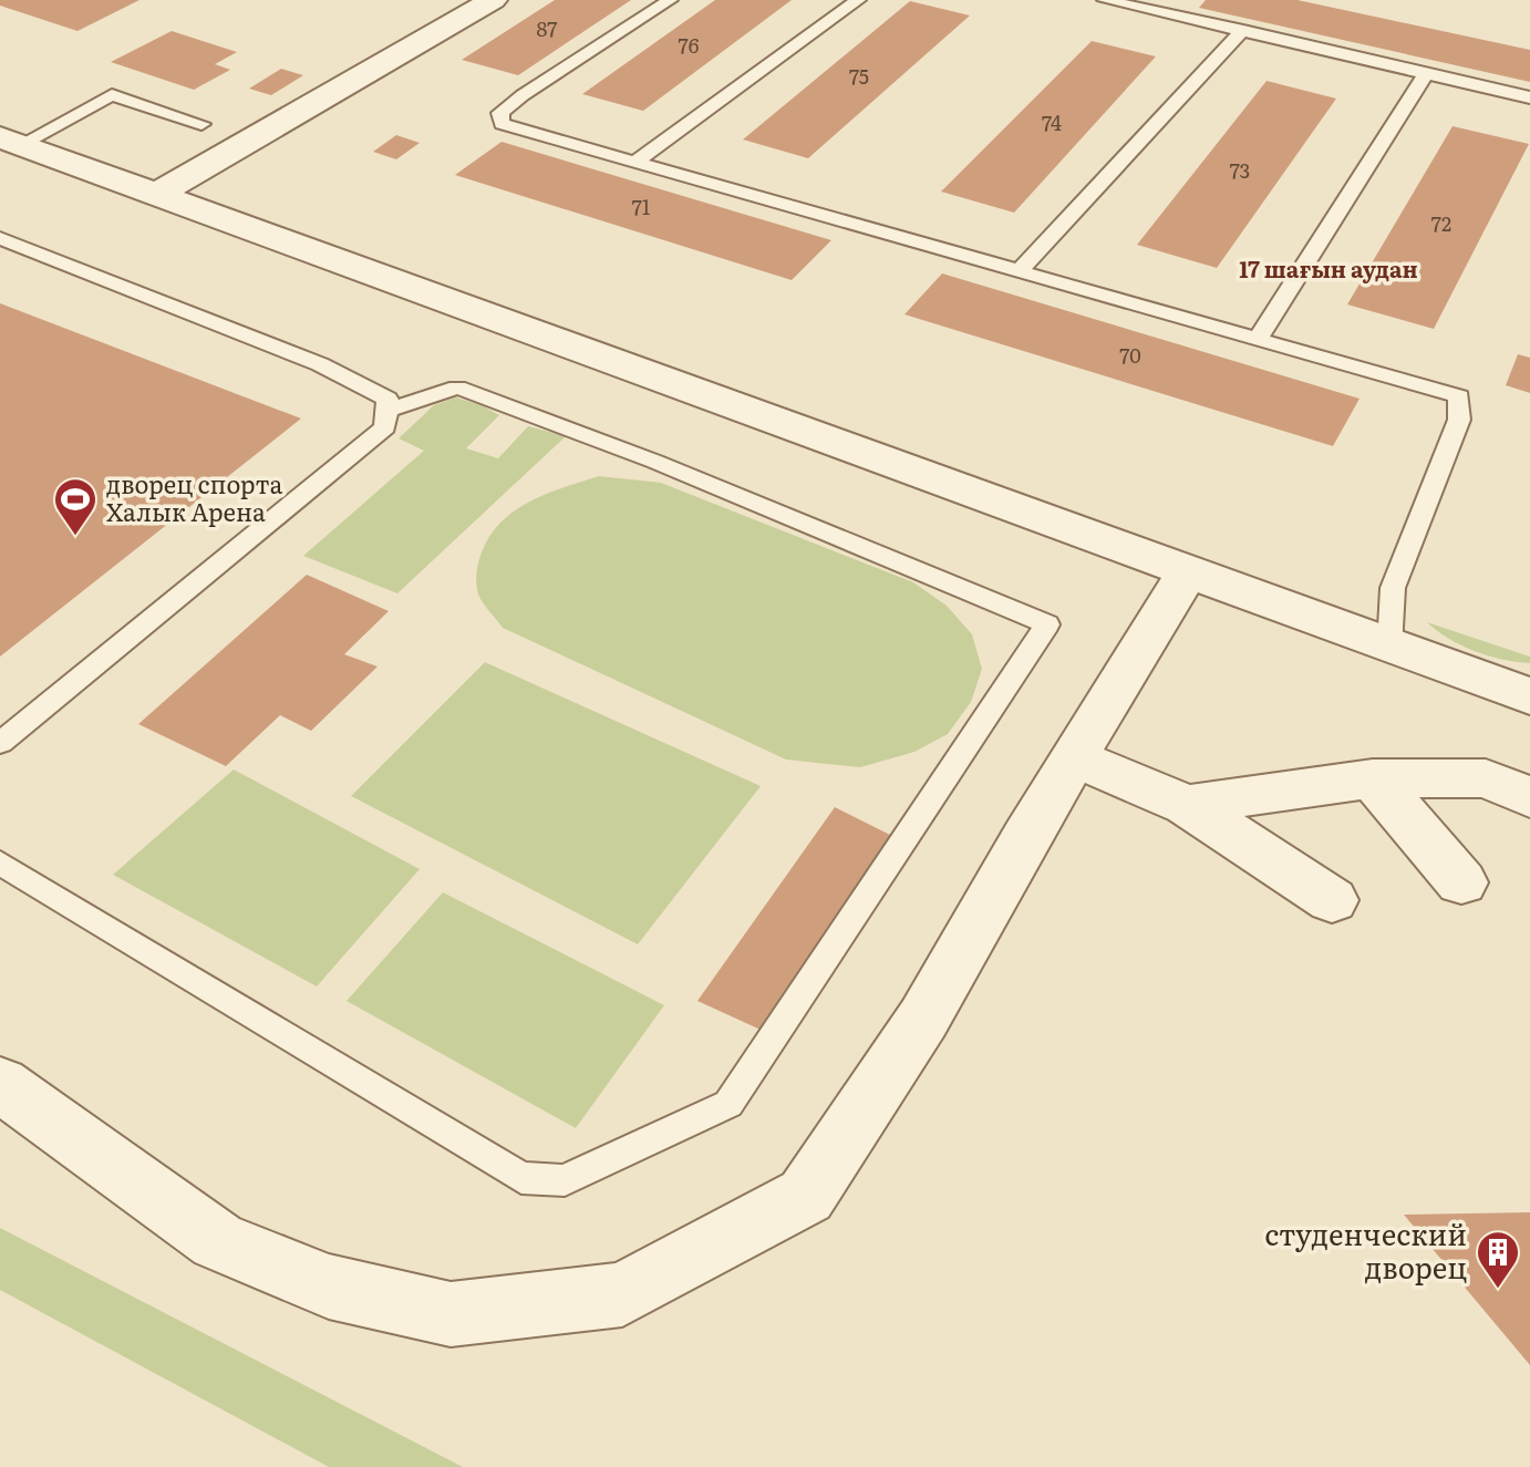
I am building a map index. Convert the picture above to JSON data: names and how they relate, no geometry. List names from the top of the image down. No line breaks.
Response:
{"districts":["17 шағын аудан"],"places":{"sports":["дворец спорта Халык Арена"],"building":["студенческий дворец"]},"house_numbers":["87","76","75","74","73","71","72","70"]}
